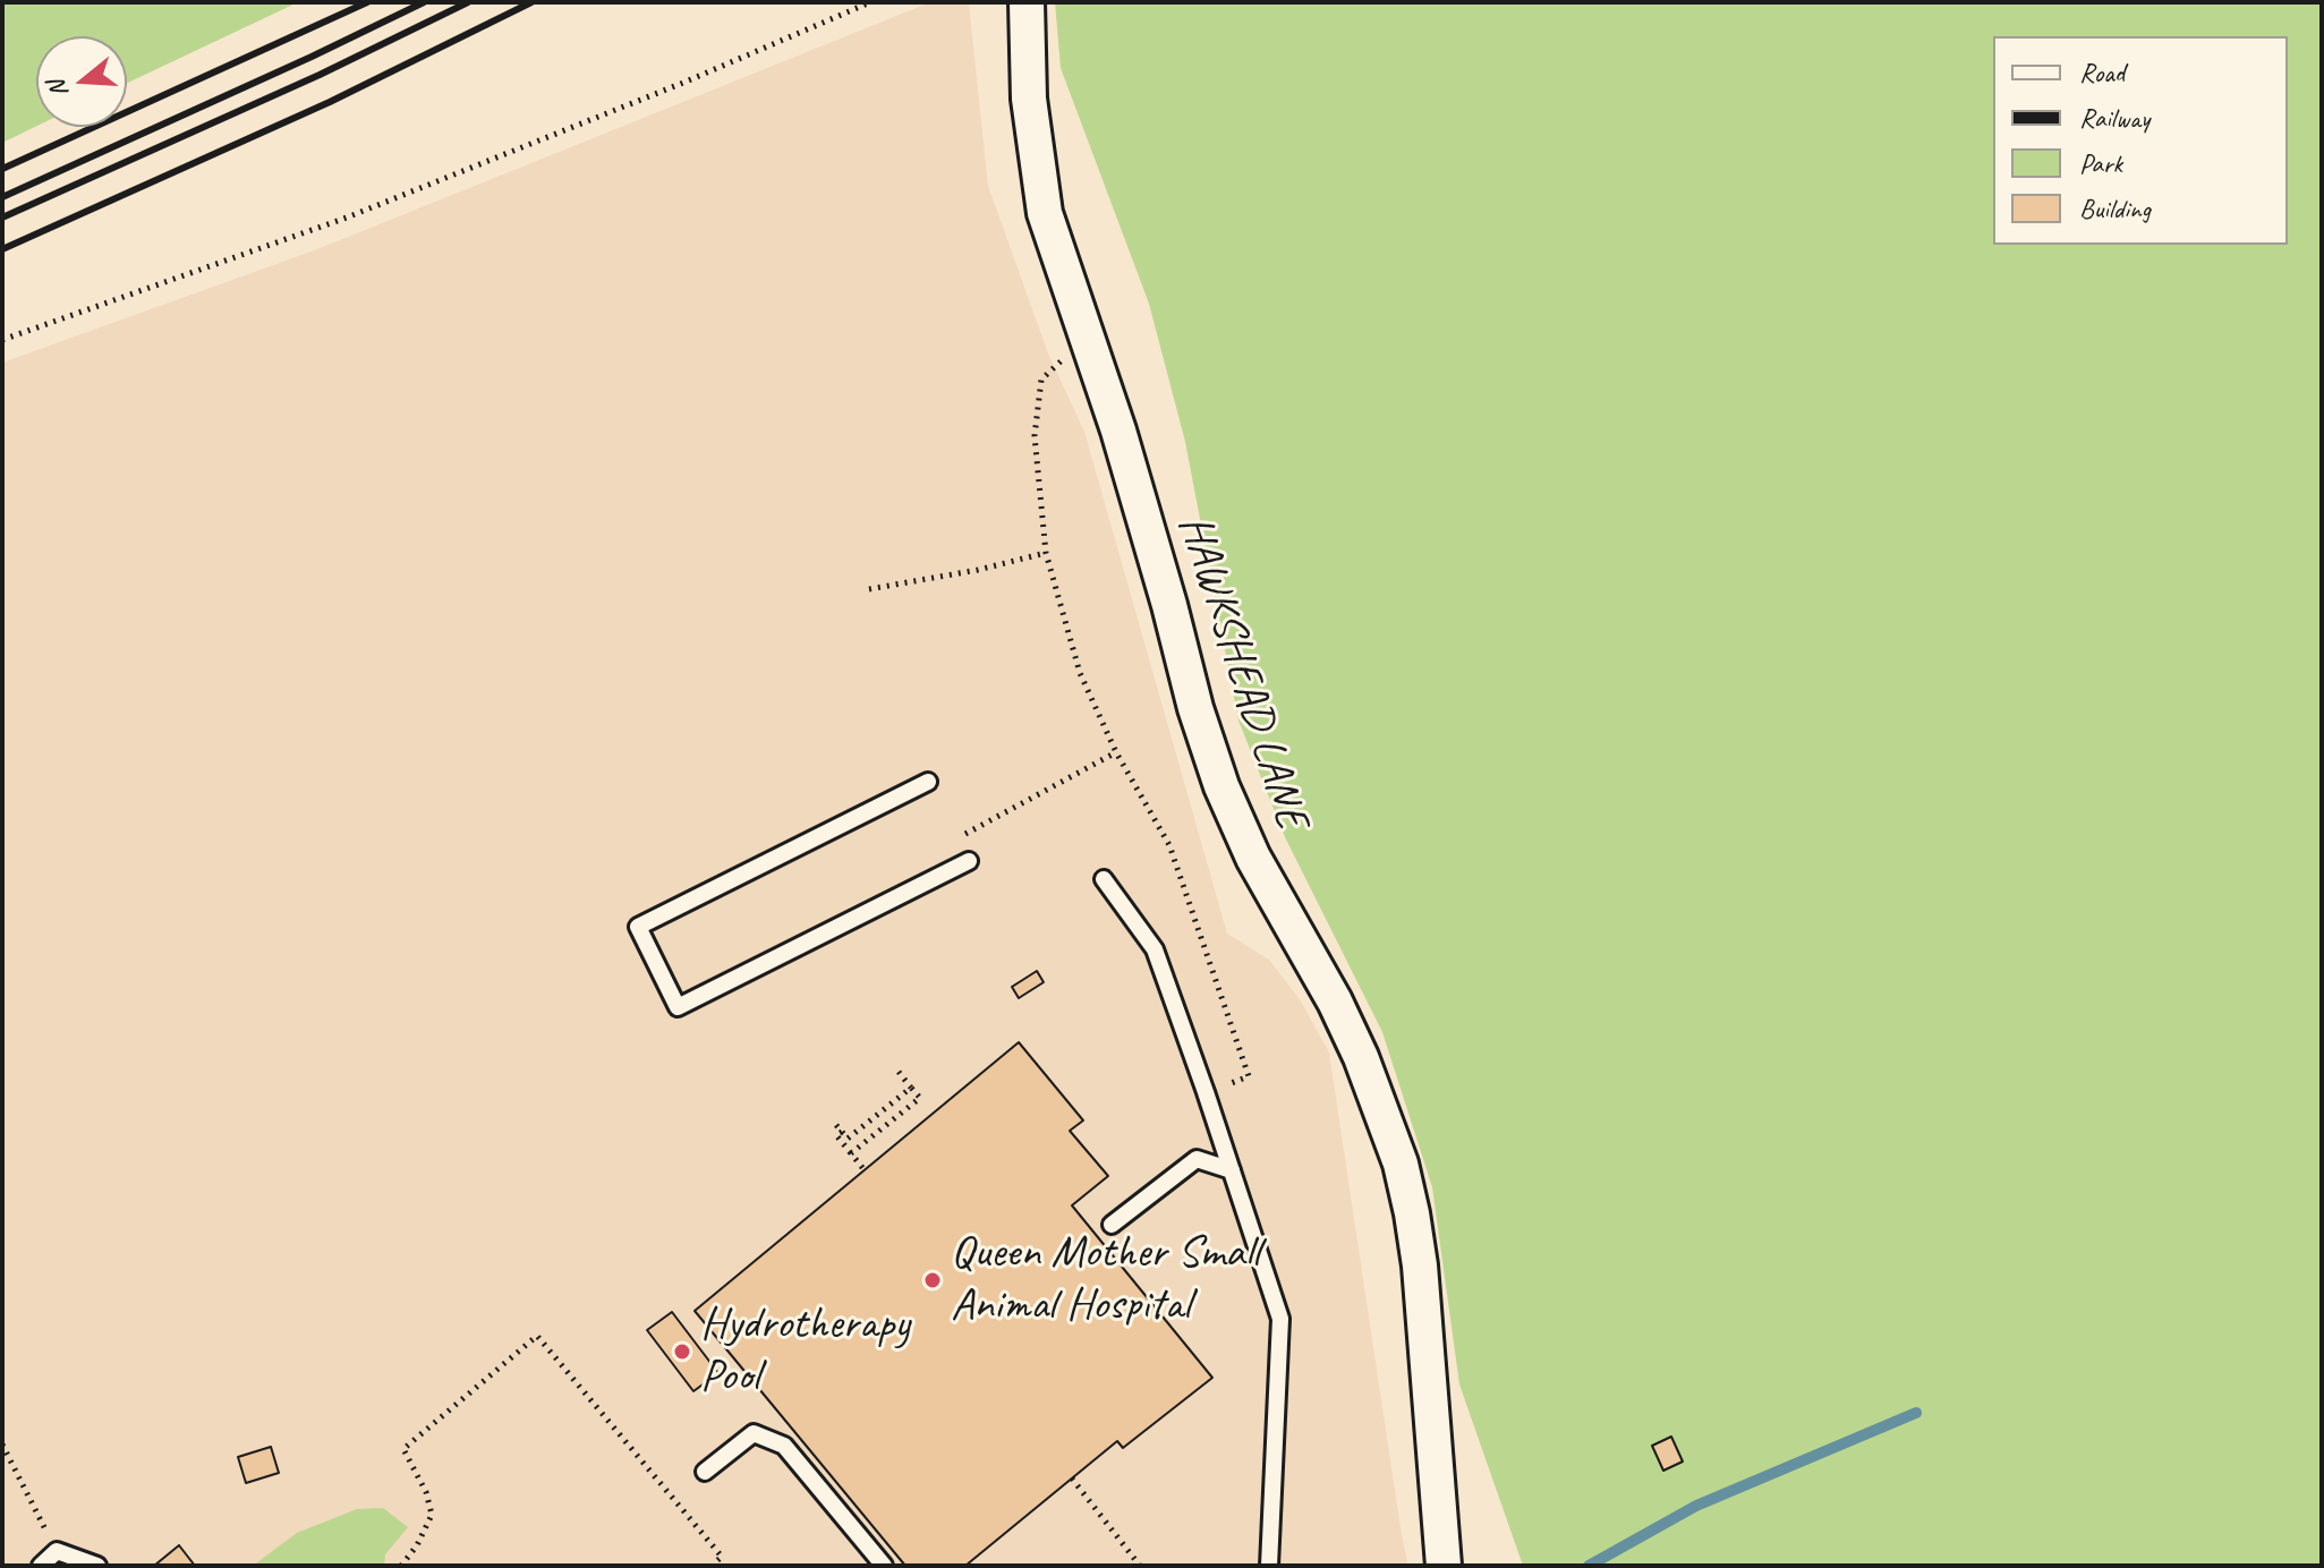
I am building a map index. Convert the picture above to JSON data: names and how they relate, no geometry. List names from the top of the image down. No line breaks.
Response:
{"streets":{"street":["HAWKSHEAD LANE"]},"places":["Queen Mother Small Animal Hospital","Hydrotherapy Pool"],"legend":["Road","Railway","Park","Building"],"north":"left"}
